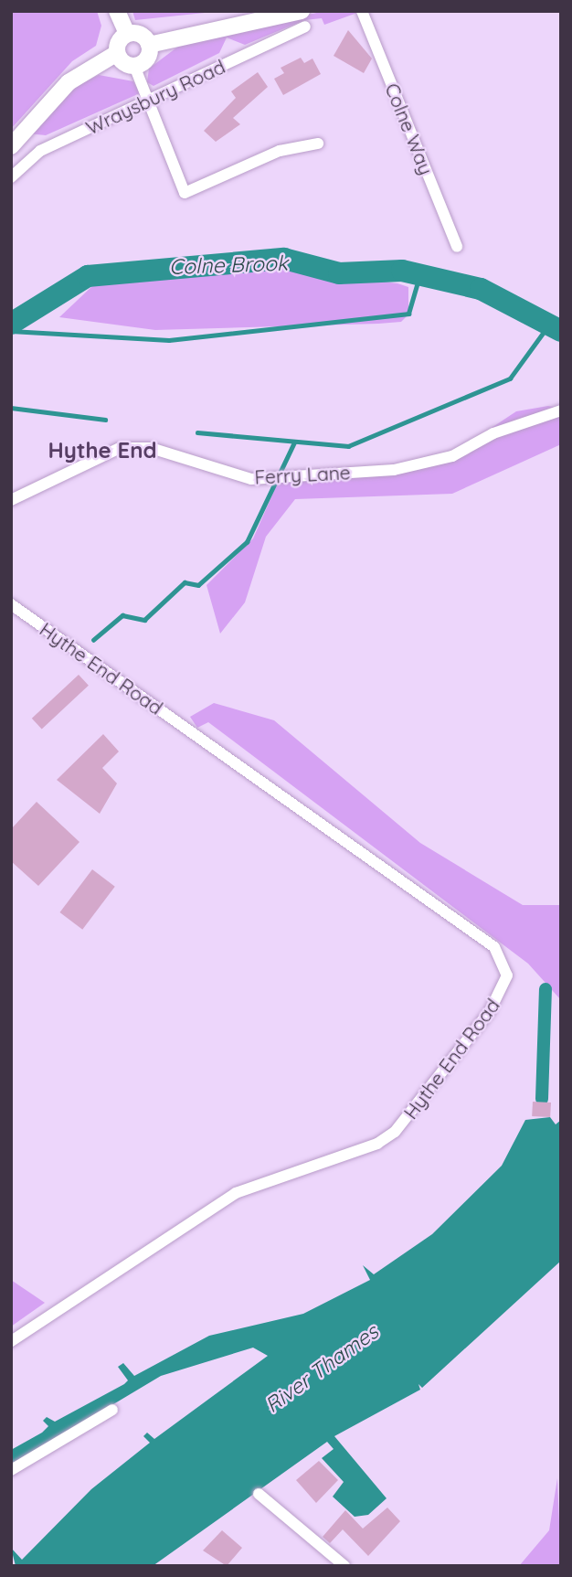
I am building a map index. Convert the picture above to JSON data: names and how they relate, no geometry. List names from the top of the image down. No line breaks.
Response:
{"streets":{"main road":["Wraysbury Road"],"street":["Colne Way","Ferry Lane","Hythe End Road"]},"districts":["Hythe End"],"water":["Colne Brook","River Thames"]}
